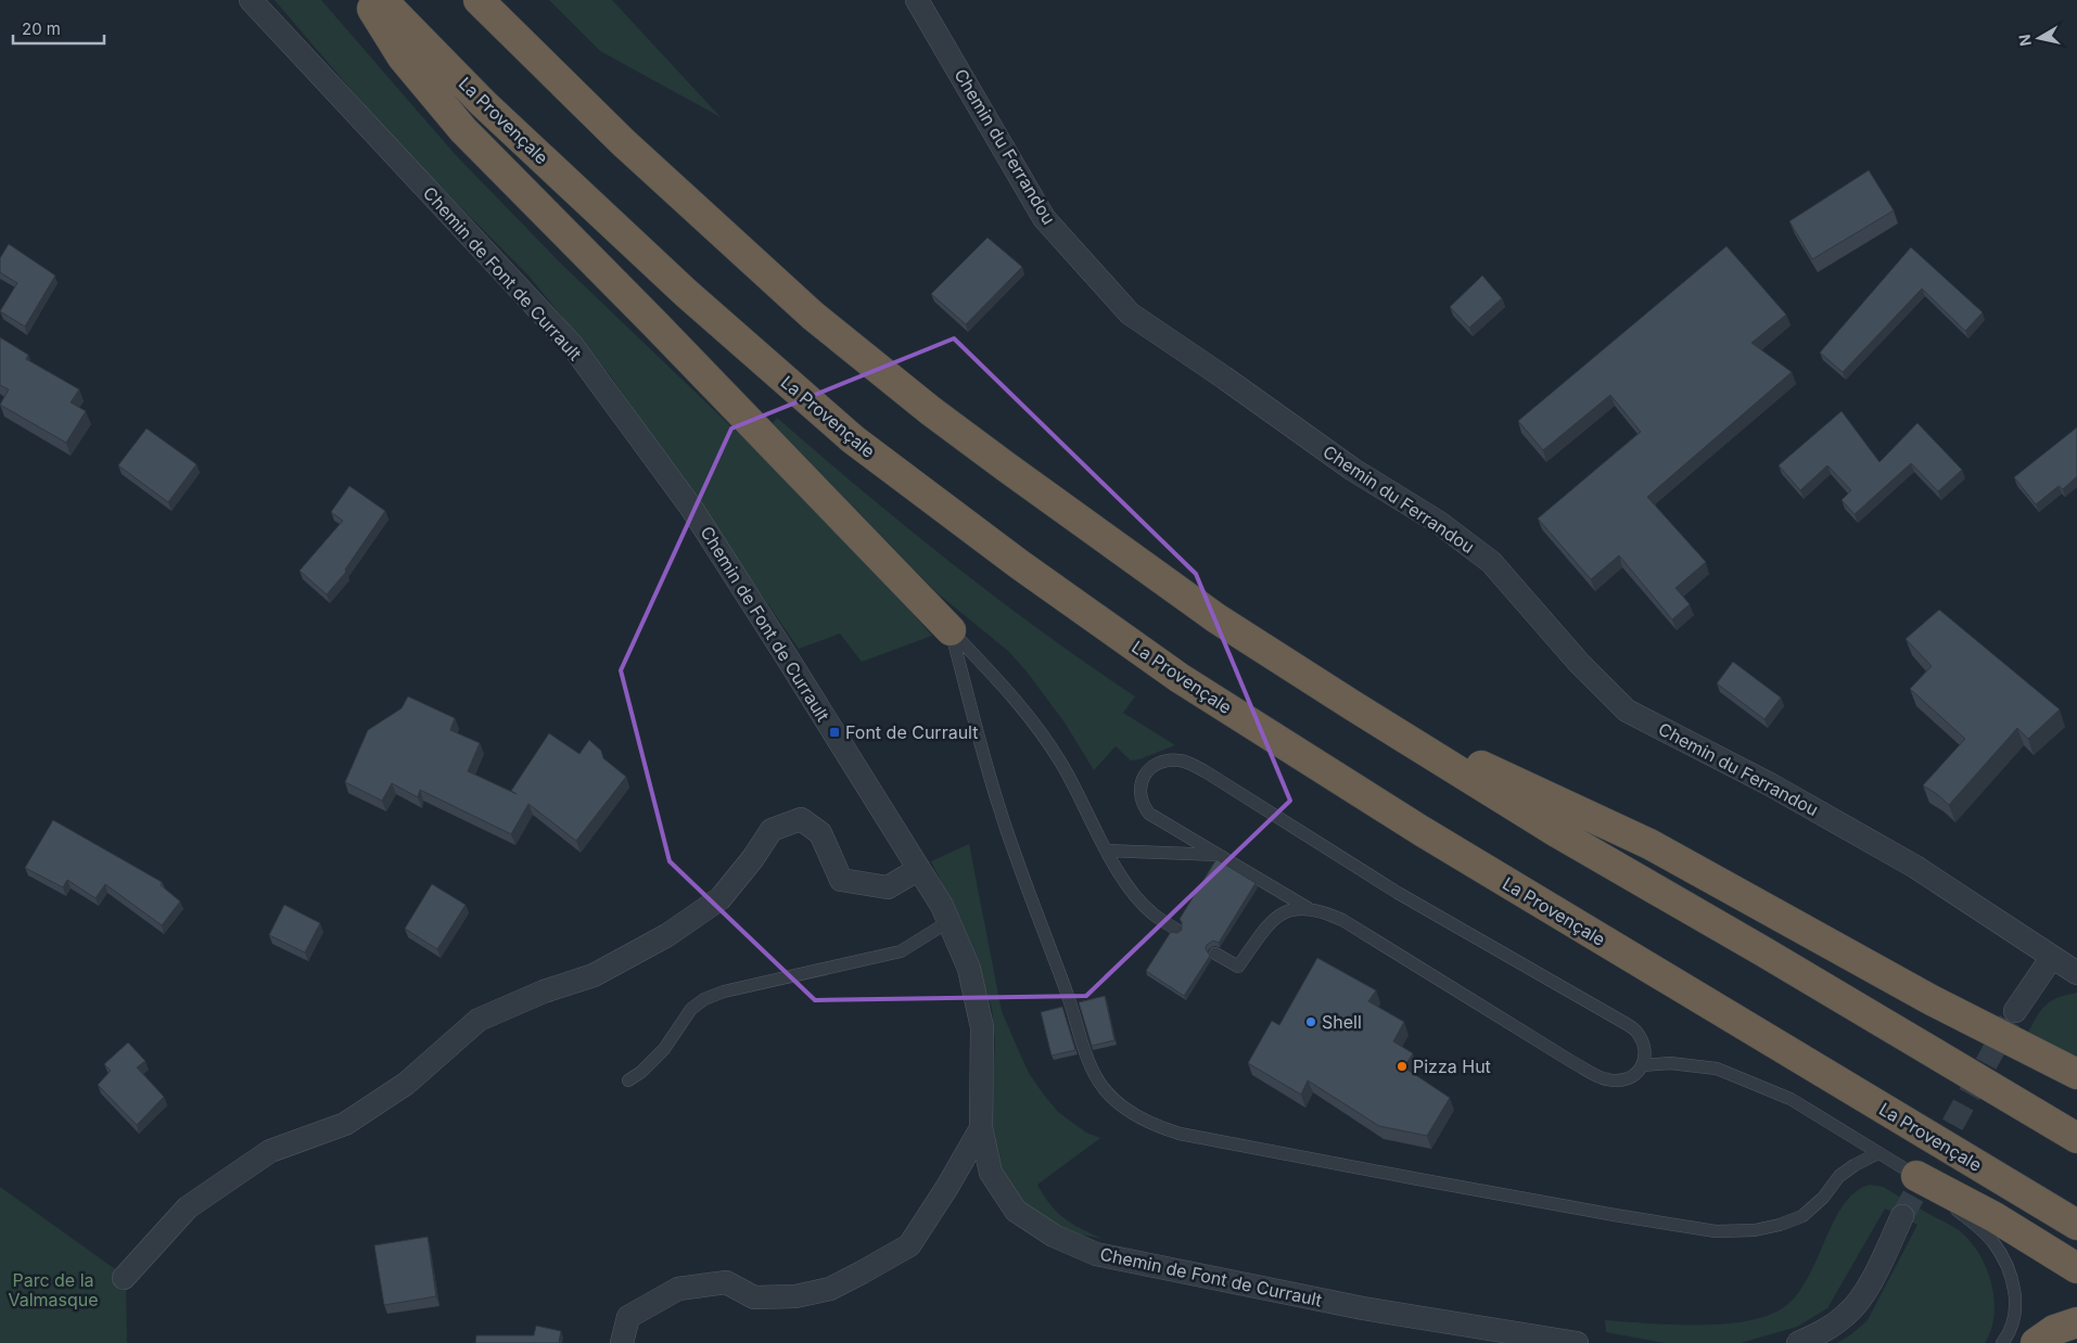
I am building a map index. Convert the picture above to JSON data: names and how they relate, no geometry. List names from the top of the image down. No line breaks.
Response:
{"streets":{"highway":["La Provençale"],"street":["Chemin du Ferrandou","Chemin de Font de Currault"]},"parks":["Parc de la Valmasque"],"places":{"transit":["Font de Currault"],"other":["Shell","Pizza Hut"]},"scale_bar":"20 m","north":"left"}
